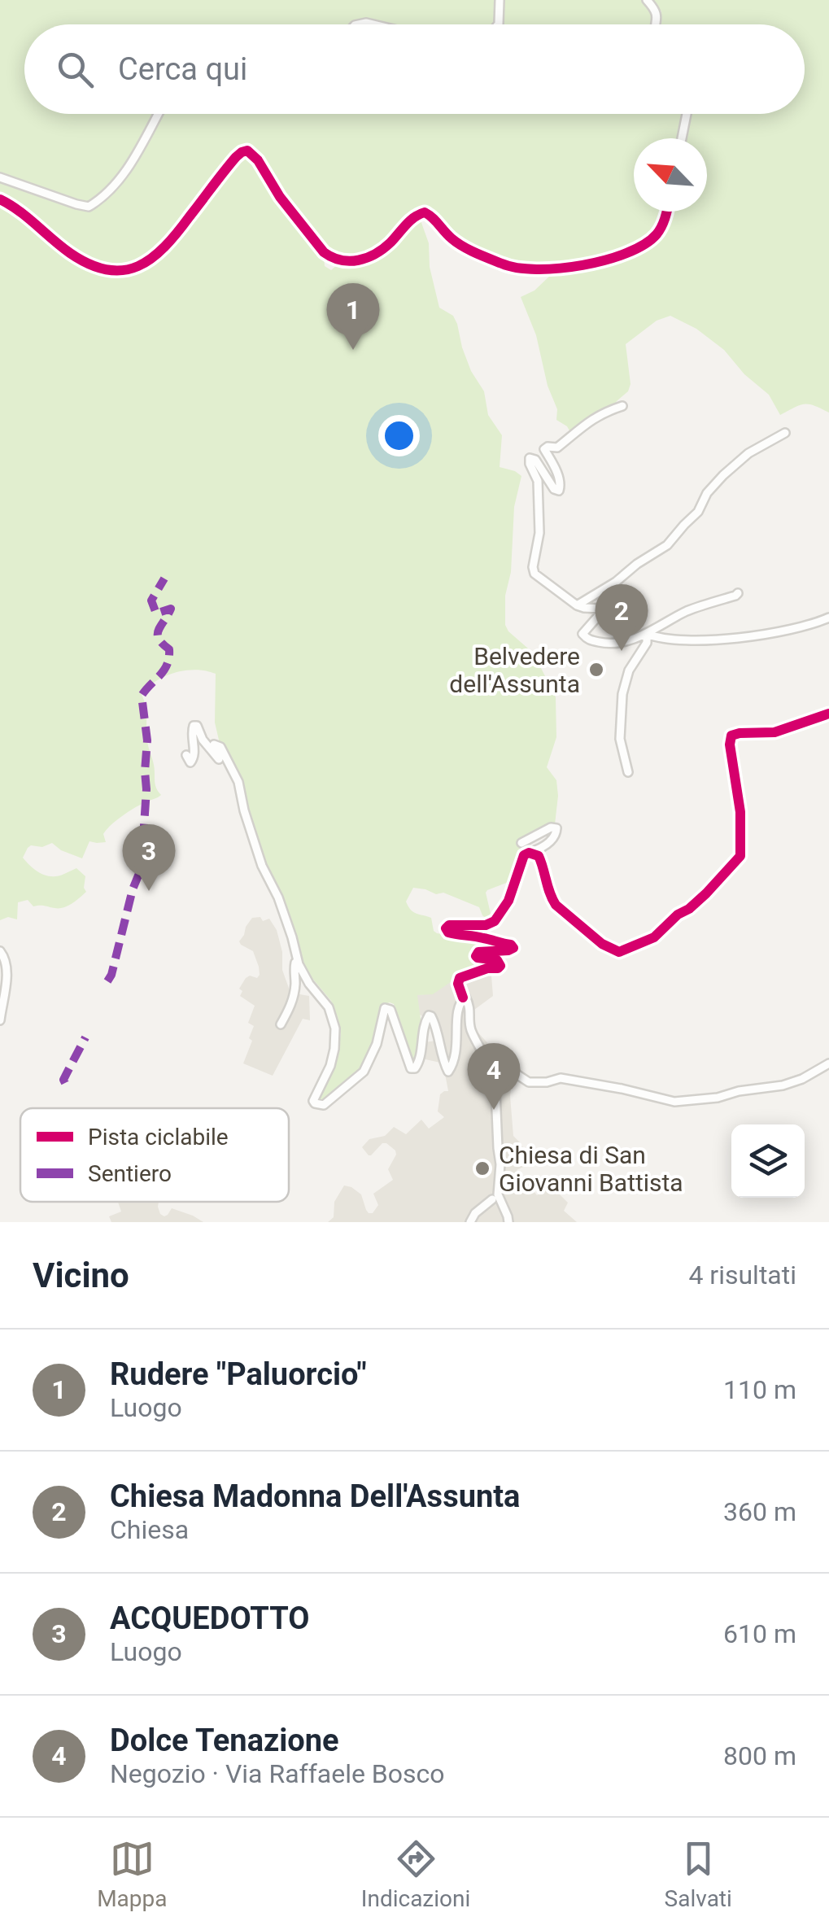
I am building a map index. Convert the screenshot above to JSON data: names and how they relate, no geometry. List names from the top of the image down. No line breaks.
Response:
{"places":["Belvedere dell'Assunta","Chiesa di San Giovanni Battista"],"legend":["Pista ciclabile","Sentiero"],"north":"top left","page":{"search":"Cerca qui","pins":["1","2","3","4"],"heading":["Vicino","4 risultati"],"list":[{"mark":"1","name":"Rudere \"Paluorcio\"","note":"Luogo","value":"110 m"},{"mark":"2","name":"Chiesa Madonna Dell'Assunta","note":"Chiesa","value":"360 m"},{"mark":"3","name":"ACQUEDOTTO","note":"Luogo","value":"610 m"},{"mark":"4","name":"Dolce Tenazione","note":"Negozio · Via Raffaele Bosco","value":"800 m"}],"nav":["Mappa","Indicazioni","Salvati"]}}
